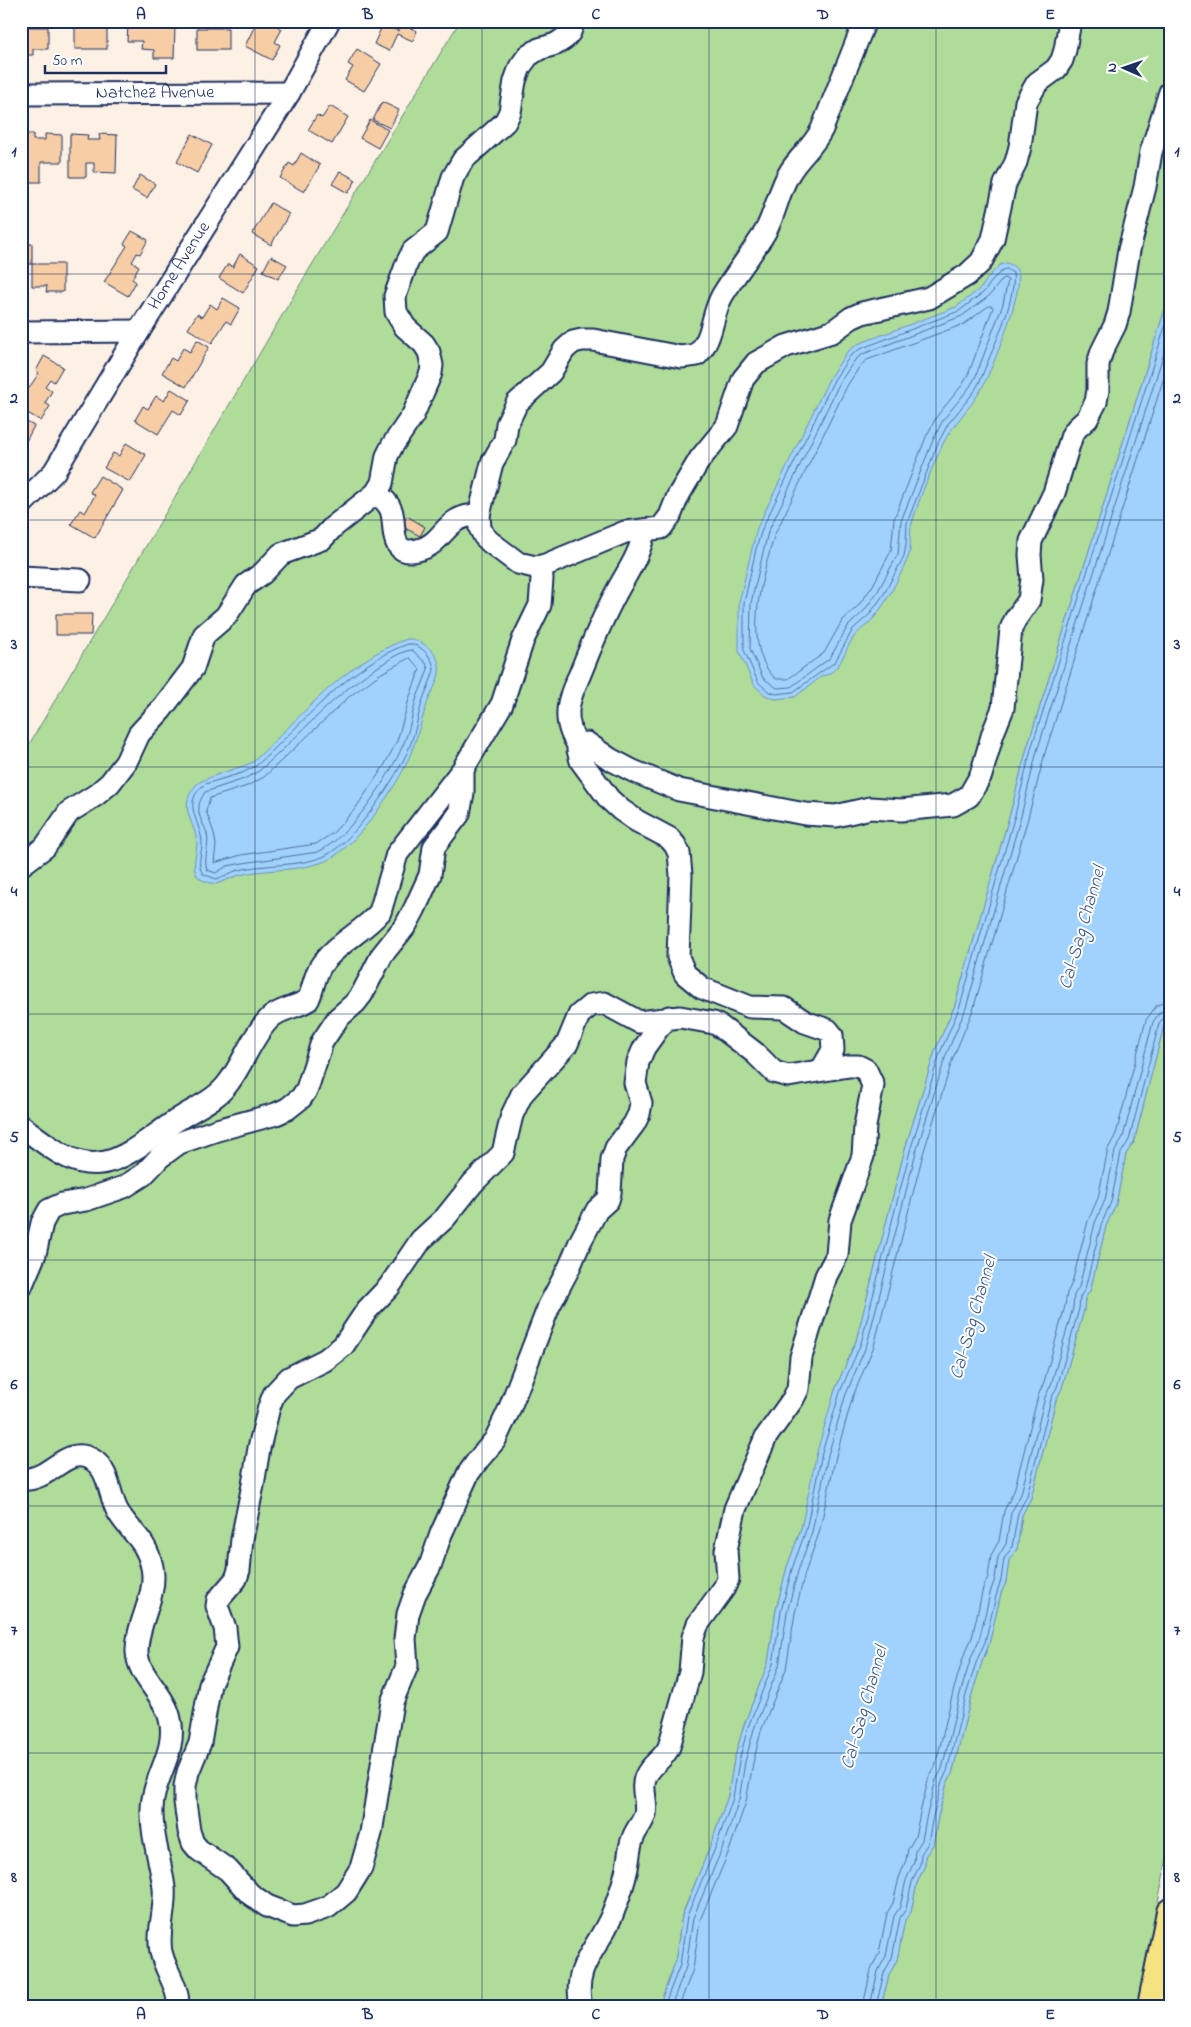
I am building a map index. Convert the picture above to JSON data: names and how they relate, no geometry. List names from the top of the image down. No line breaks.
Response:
{"streets":{"street":["Natchez Avenue","Home Avenue"]},"crossings":[["Natchez Avenue","Home Avenue"]],"water":["Cal-Sag Channel"],"scale_bar":"50 m","north":"left","grid":{"columns":["A","B","C","D","E"],"rows":["1","2","3","4","5","6","7","8"]}}
